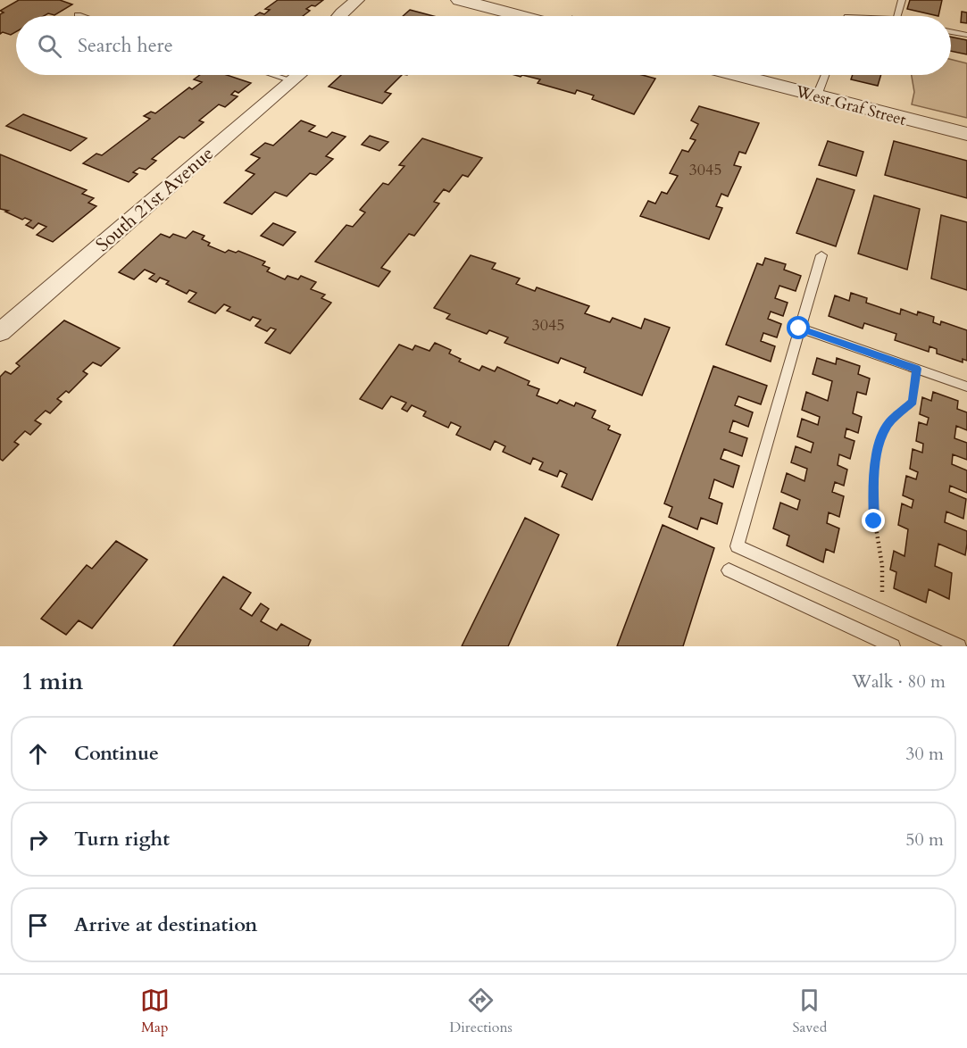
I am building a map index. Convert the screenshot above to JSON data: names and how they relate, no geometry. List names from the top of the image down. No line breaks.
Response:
{"streets":{"street":["West Graf Street","South 21st Avenue"]},"house_numbers":["3045","3045"],"page":{"search":"Search here","heading":["1 min","Walk · 80 m"],"list":[["Continue","30 m"],["Turn right","50 m"],"Arrive at destination"],"nav":["Map","Directions","Saved"]}}
